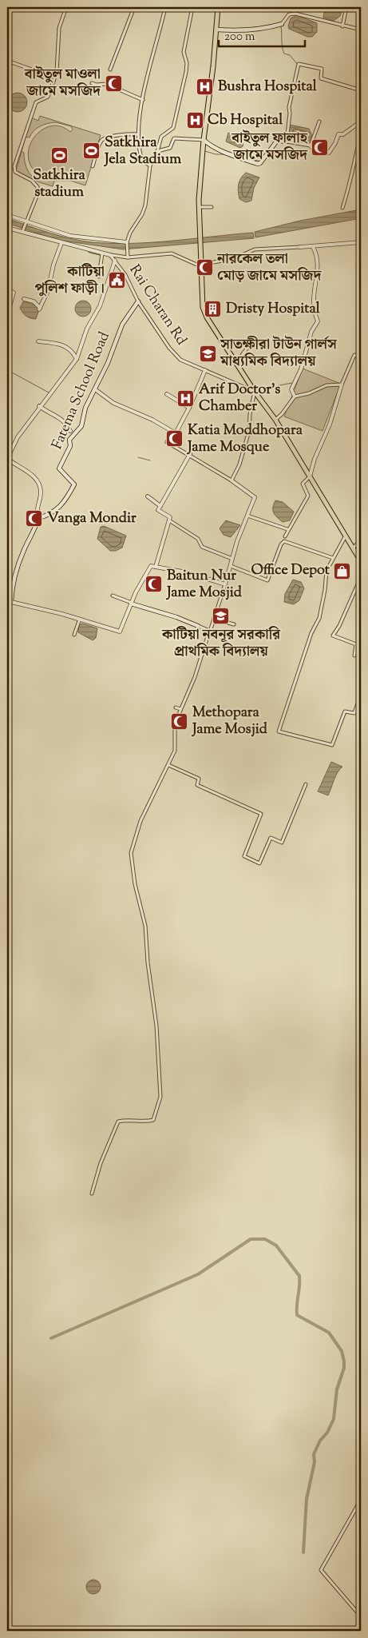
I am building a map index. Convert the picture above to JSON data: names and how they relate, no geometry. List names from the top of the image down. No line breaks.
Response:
{"streets":{"main road":["Fatema School Road"],"street":["Rai Charan Rd"]},"crossings":[["Rai Charan Rd","Fatema School Road"]],"places":{"mosque":["বাইতুল মাওলা জামে মসজিদ","বাইতুল ফালাহ জামে মসজিদ","নারকেল তলা মোড় জামে মসজিদ","Katia Moddhopara Jame Mosque","Vanga Mondir","Baitun Nur Jame Mosjid","Methopara Jame Mosjid"],"hospital":["Bushra Hospital","Cb Hospital","Arif Doctor's Chamber"],"sports":["Satkhira Jela Stadium","Satkhira stadium"],"public building":["কাটিয়া পুলিশ ফাড়ী।"],"building":["Dristy Hospital"],"school or university":["সাতক্ষীরা টাউন গার্লস মাধ্যমিক বিদ্যালয়","কাটিয়া নবনূর সরকারি প্রাথমিক বিদ্যালয়"],"shop":["Office Depot"]},"scale_bar":"200 m"}
